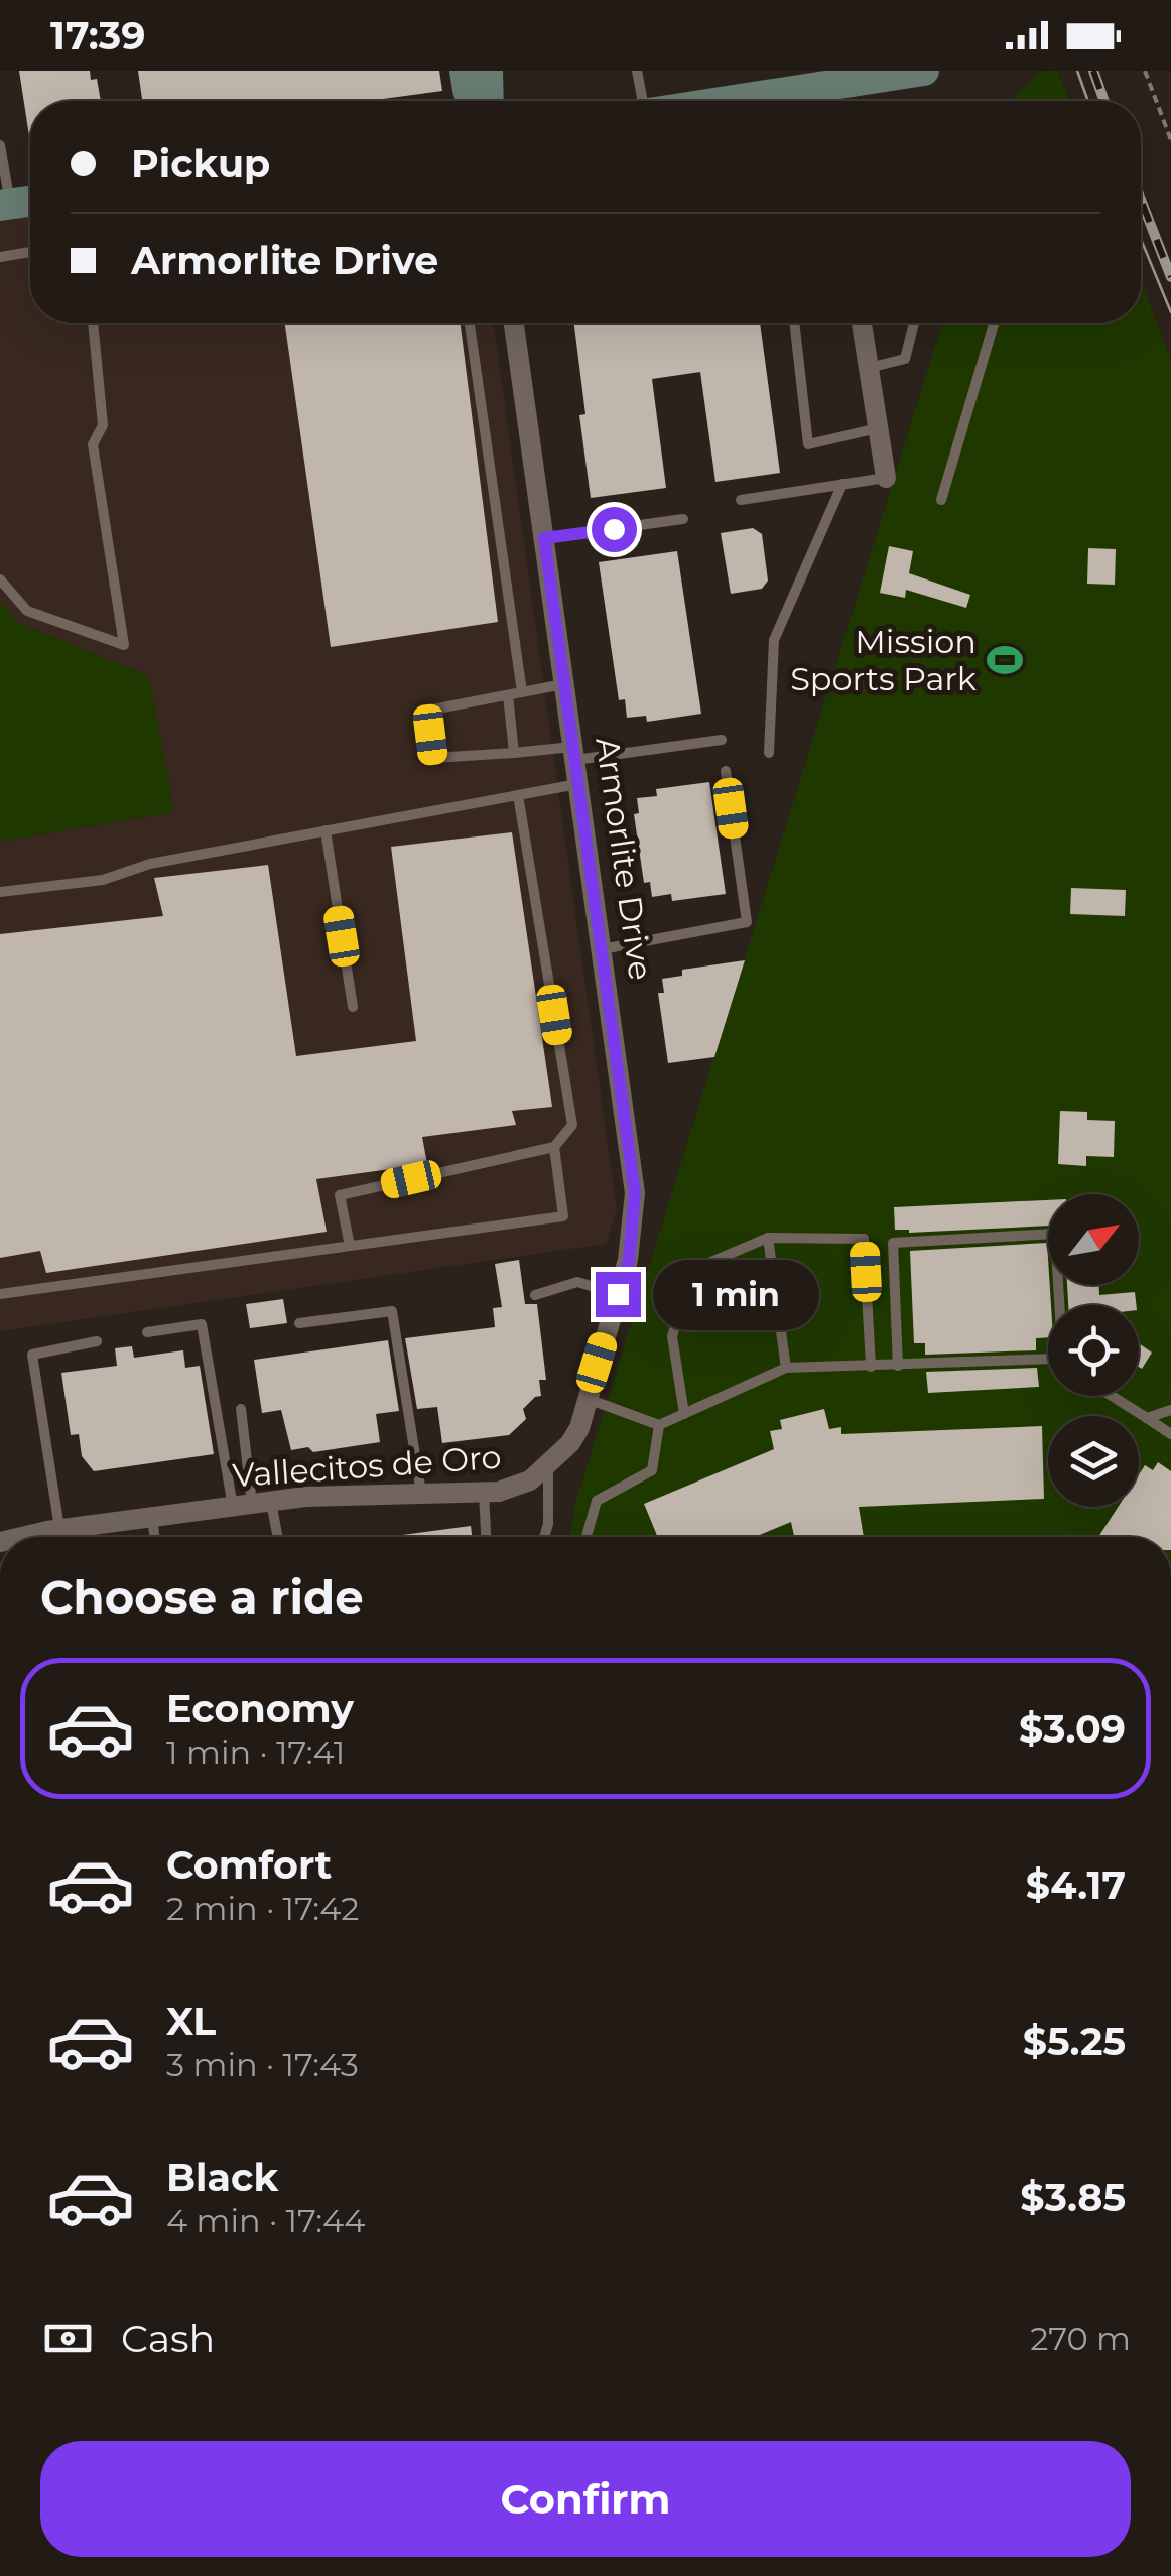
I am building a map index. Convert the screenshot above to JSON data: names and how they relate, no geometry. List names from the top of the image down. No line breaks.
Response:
{"streets":{"street":["Armorlite Drive","Vallecitos de Oro"]},"crossings":[["Armorlite Drive","Vallecitos de Oro"]],"places":{"sports":["Mission Sports Park"]},"north":"top right","page":{"status":"17:39","banner":["Pickup","Armorlite Drive"],"bubble":"1 min","heading":"Choose a ride","list":[{"name":"Economy","note":"1 min · 17:41","value":"$3.09"},{"name":"Comfort","note":"2 min · 17:42","value":"$4.17"},{"name":"XL","note":"3 min · 17:43","value":"$5.25"},{"name":"Black","note":"4 min · 17:44","value":"$3.85"}],"pay":["Cash","270 m"],"buttons":"Confirm"}}
